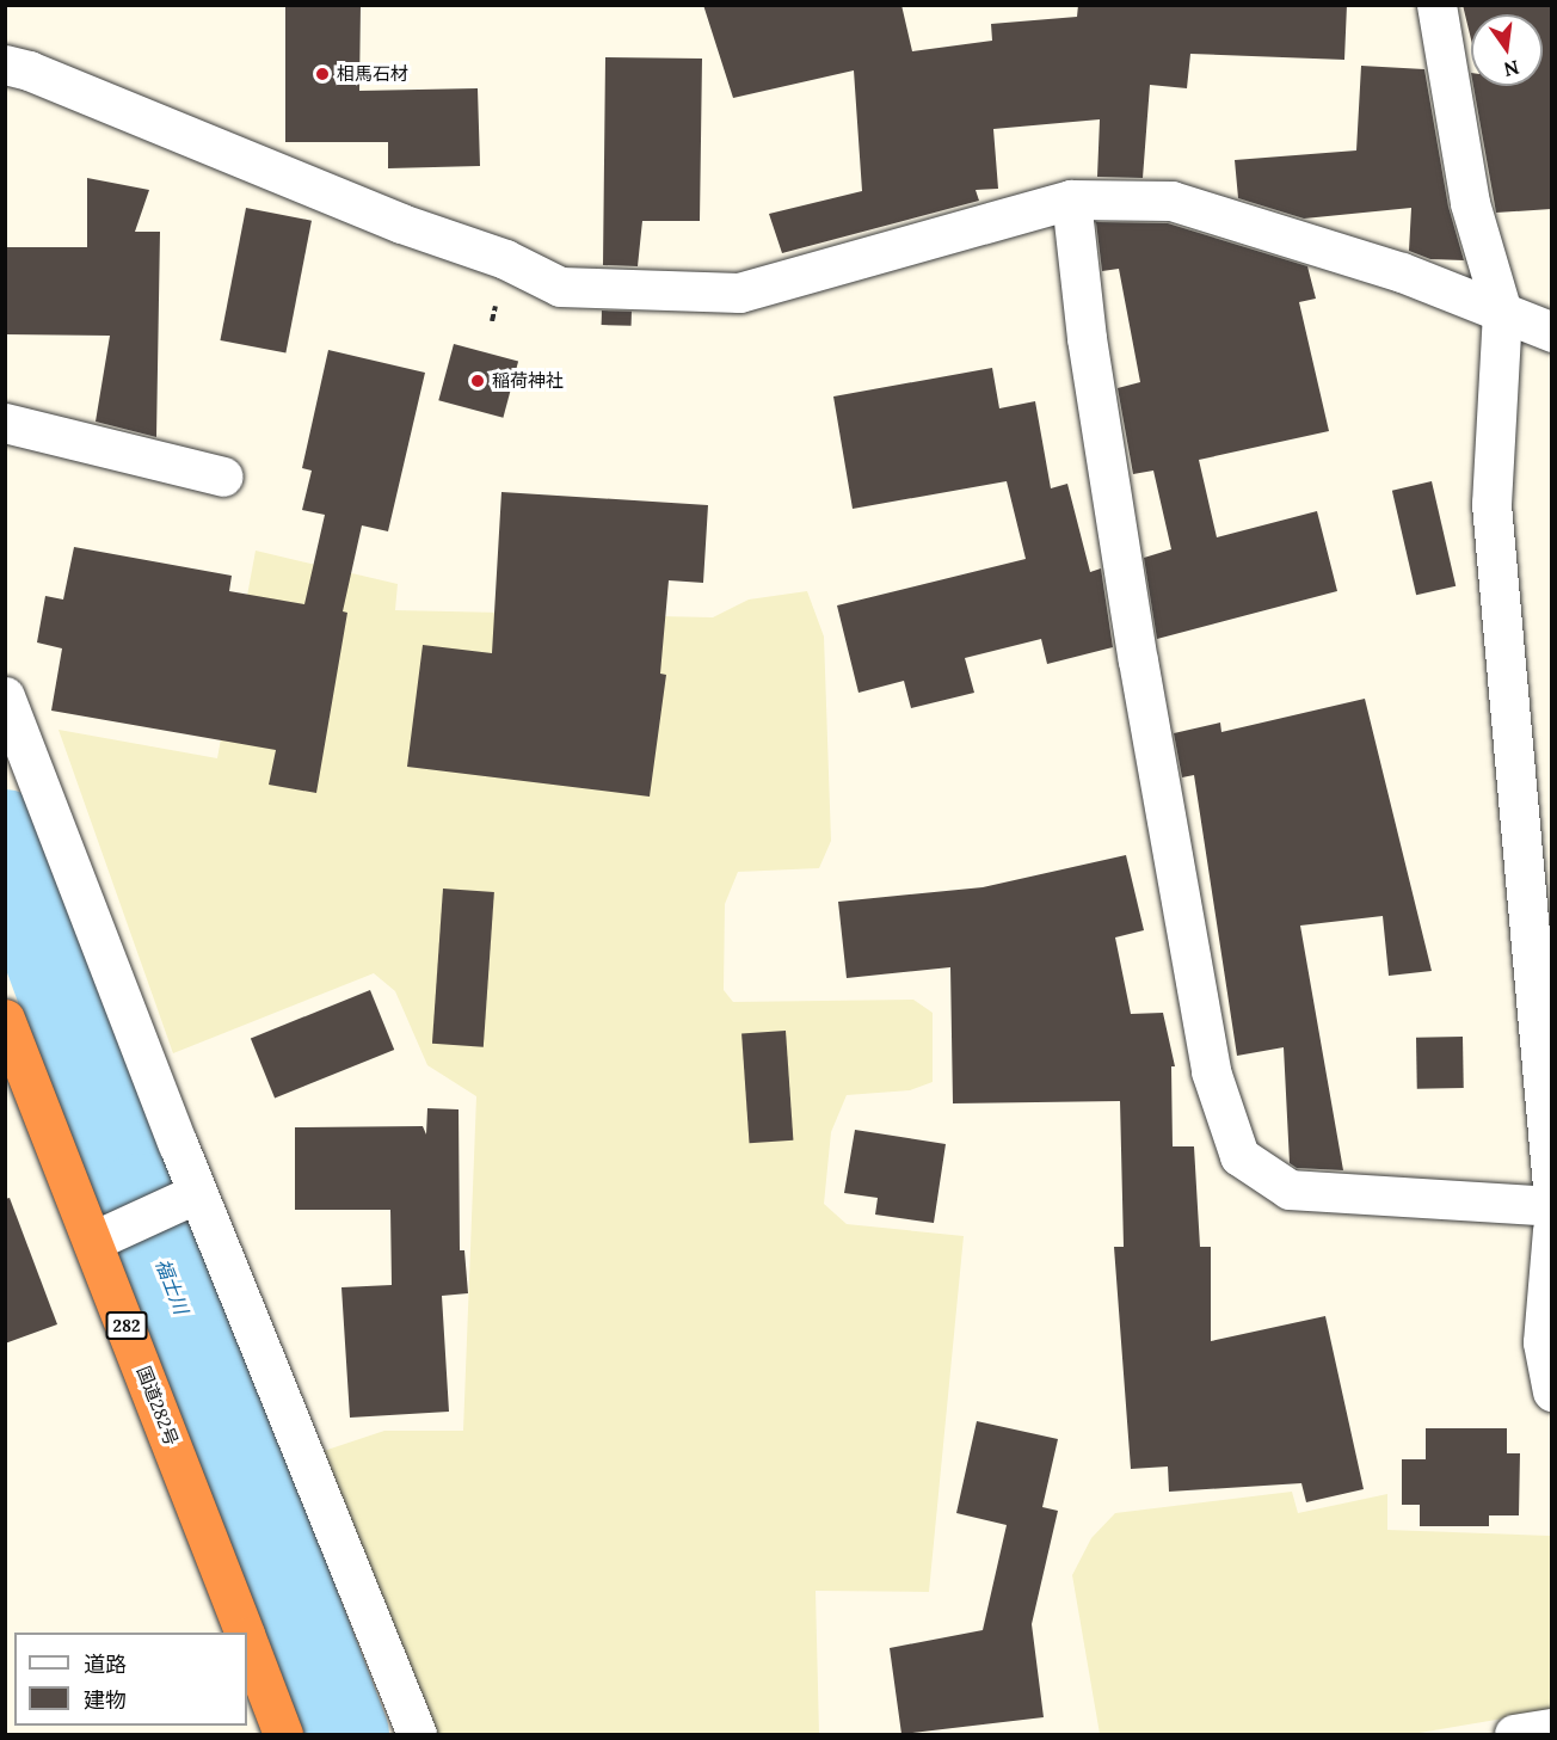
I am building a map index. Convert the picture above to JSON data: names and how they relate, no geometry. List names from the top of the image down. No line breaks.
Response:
{"streets":{"highway":["282","国道282号"]},"water":["福士川"],"places":["相馬石材","稲荷神社"],"legend":["道路","建物"],"north":"bottom"}
